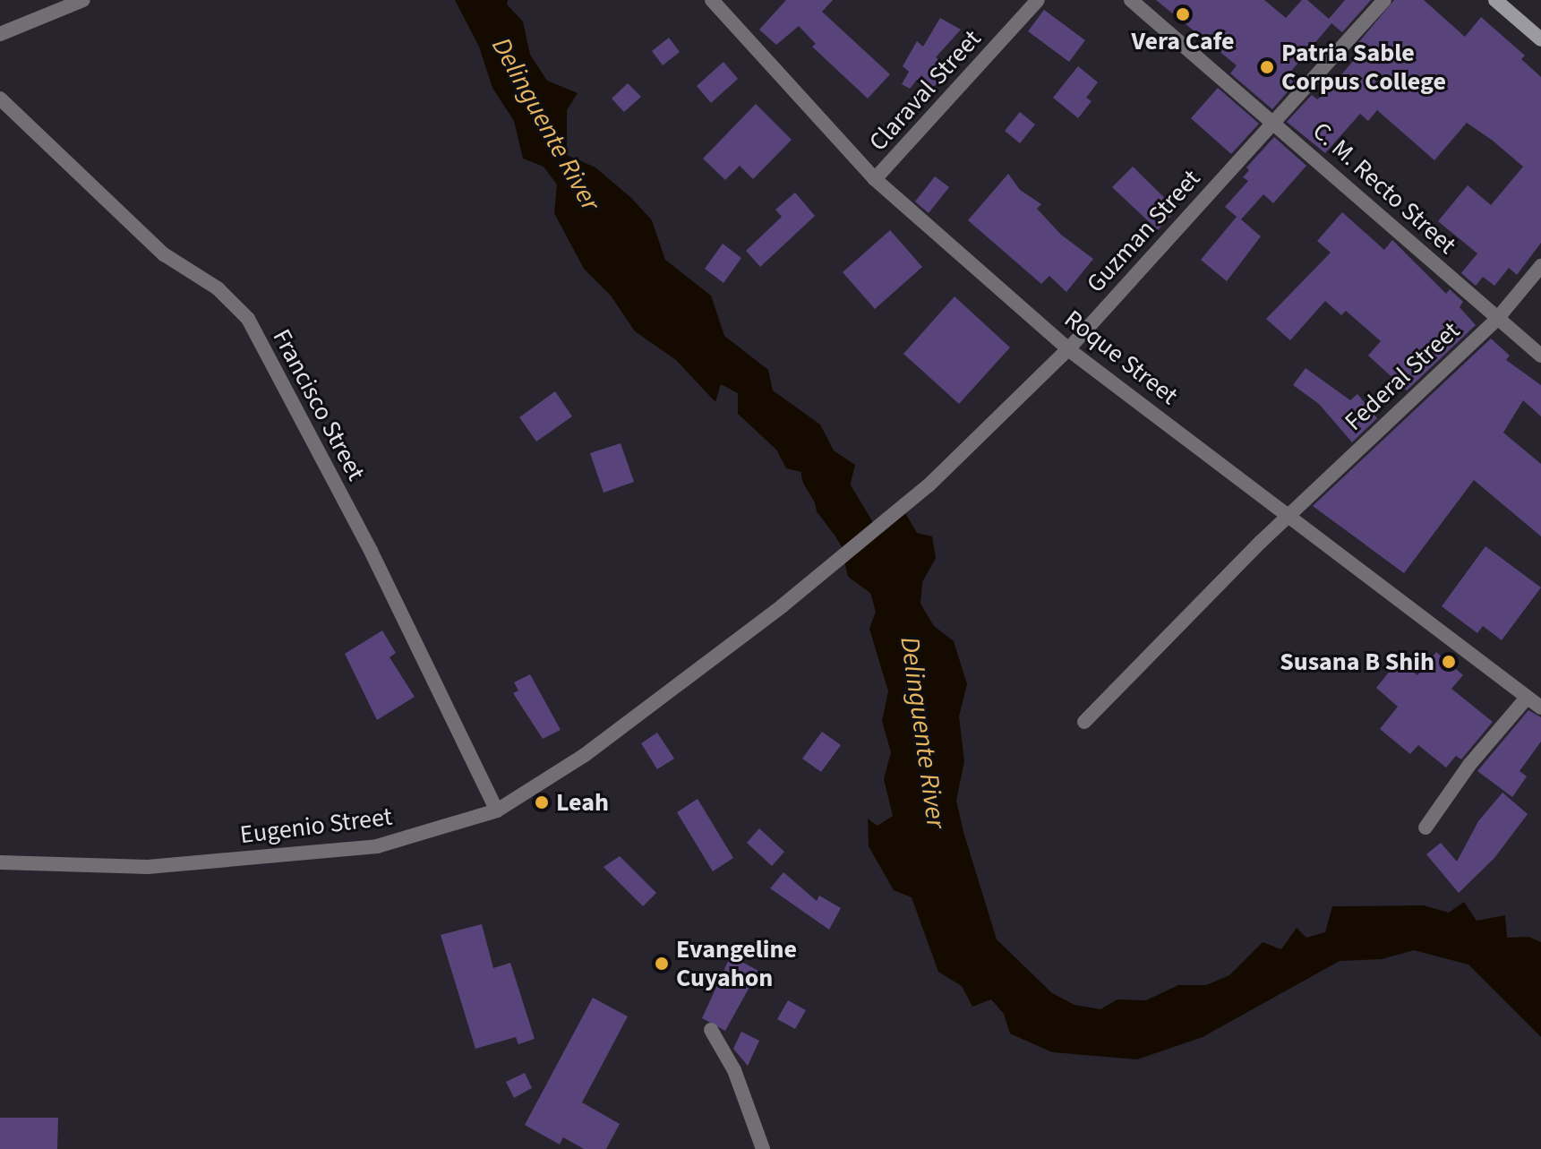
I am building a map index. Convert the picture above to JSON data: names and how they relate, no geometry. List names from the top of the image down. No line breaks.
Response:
{"streets":{"street":["Claraval Street","C. M. Recto Street","Guzman Street","Roque Street","Federal Street","Francisco Street","Eugenio Street"]},"crossings":[["Claraval Street","Roque Street"],["C. M. Recto Street","Guzman Street"],["C. M. Recto Street","Federal Street"],["Guzman Street","Roque Street"],["Guzman Street","Eugenio Street"],["Roque Street","Federal Street"],["Francisco Street","Eugenio Street"]],"water":["Delinguente River"],"places":["Vera Cafe","Patria Sable Corpus College","Susana B Shih","Leah","Evangeline Cuyahon"]}
